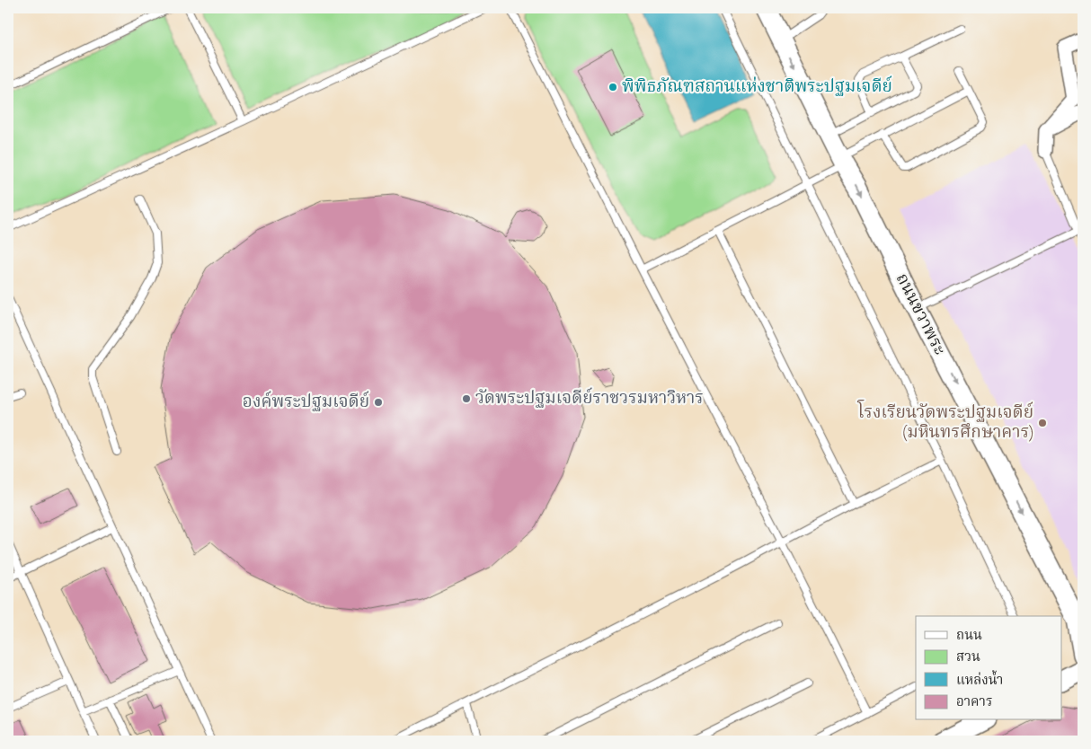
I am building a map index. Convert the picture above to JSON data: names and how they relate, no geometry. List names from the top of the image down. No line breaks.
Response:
{"streets":{"main road":["ถนนขวาพระ"]},"one_way":["ถนนขวาพระ"],"places":["พิพิธภัณฑสถานแห่งชาติพระปฐมเจดีย์","วัดพระปฐมเจดีย์ราชวรมหาวิหาร","องค์พระปฐมเจดีย์","โรงเรียนวัดพระปฐมเจดีย์ (มหินทรศึกษาคาร)"],"legend":["ถนน","สวน","แหล่งน้ำ","อาคาร"]}
